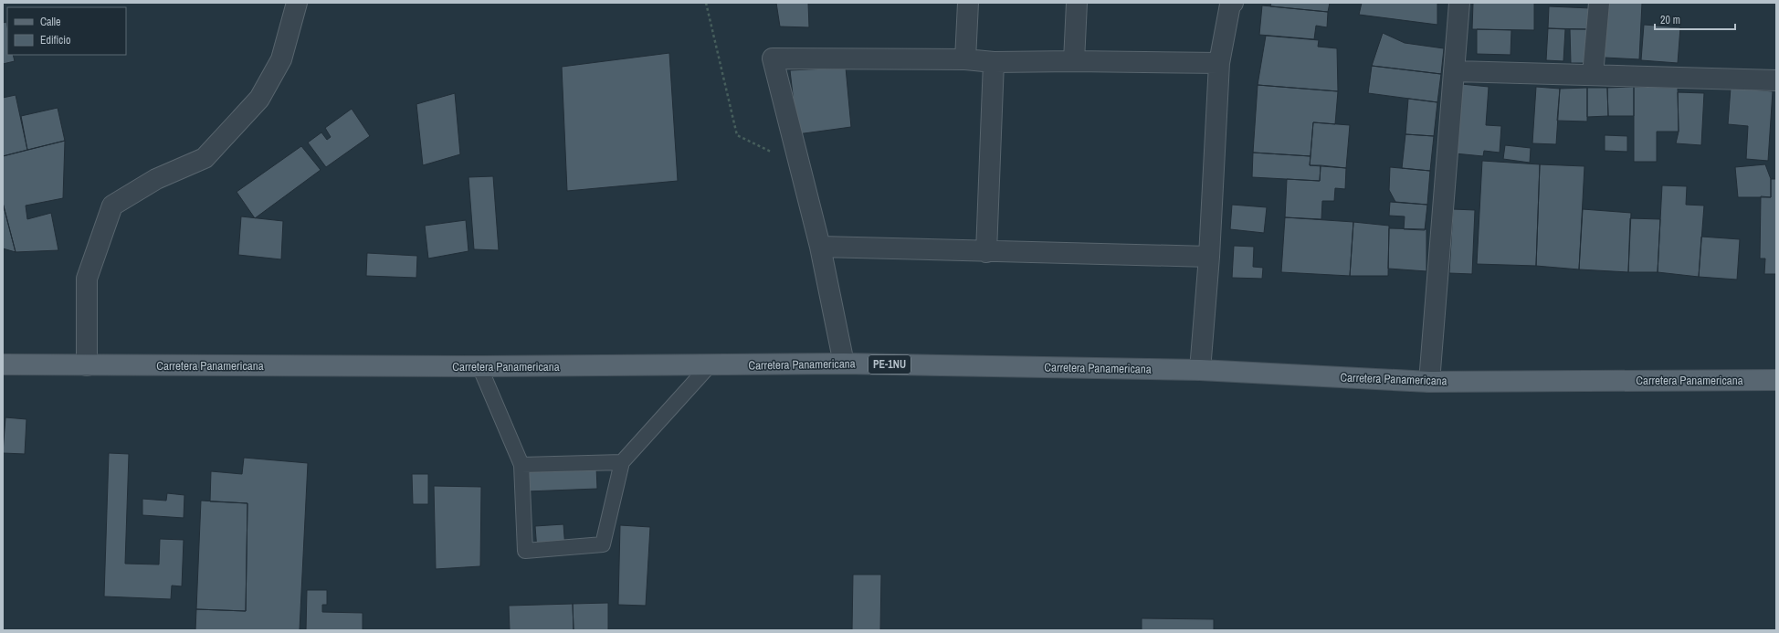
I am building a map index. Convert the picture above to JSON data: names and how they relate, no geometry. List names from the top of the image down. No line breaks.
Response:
{"streets":{"main road":["Carretera Panamericana","PE-1NU"]},"legend":["Calle","Edificio"],"scale_bar":"20 m"}
